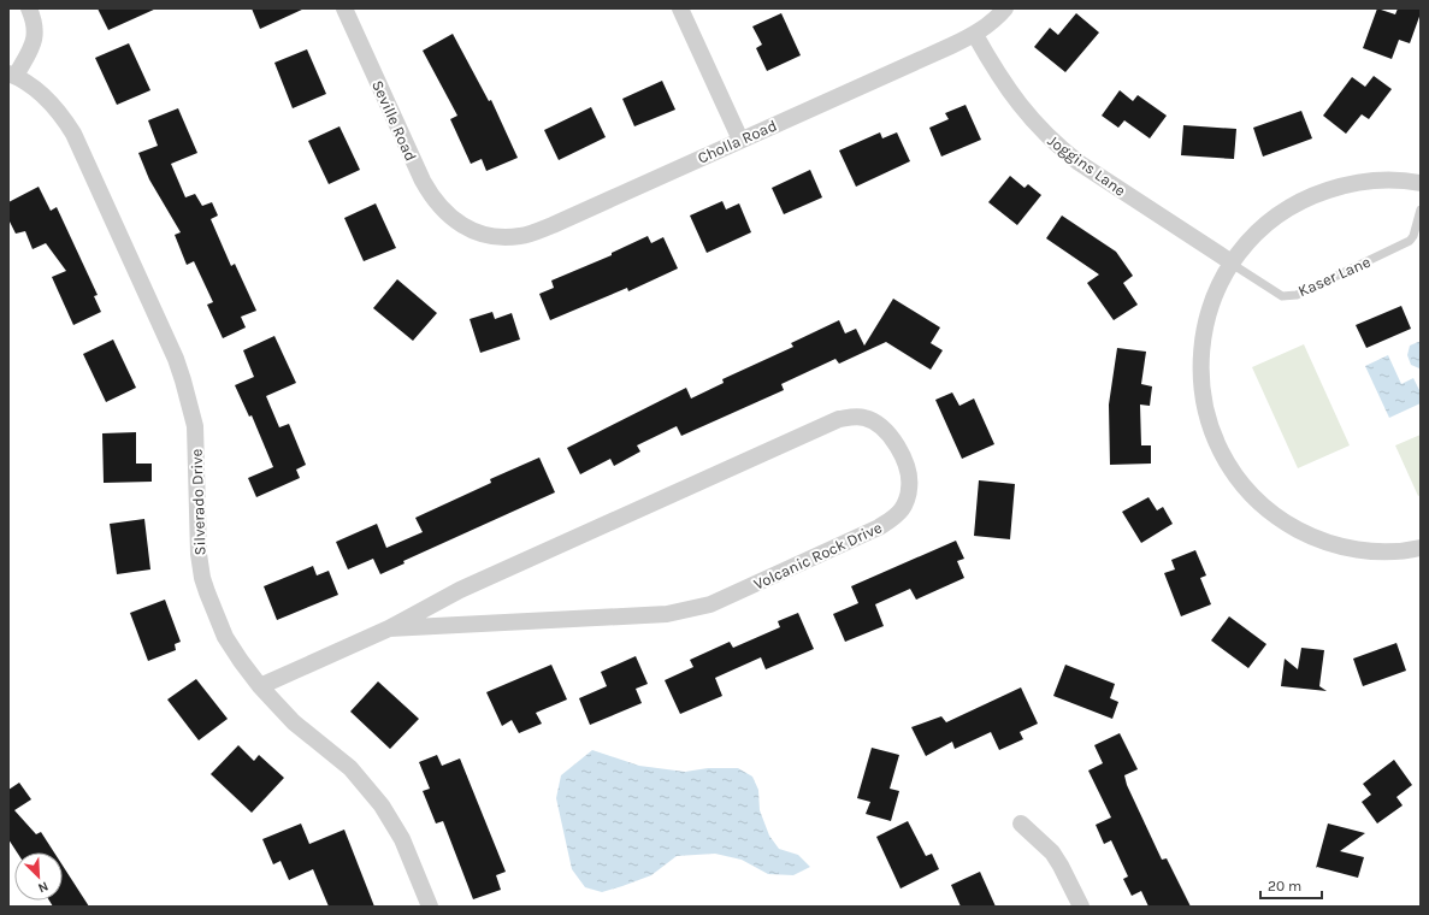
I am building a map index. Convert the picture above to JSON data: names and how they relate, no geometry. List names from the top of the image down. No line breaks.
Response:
{"streets":{"street":["Seville Road","Cholla Road","Joggins Lane","Silverado Drive","Volcanic Rock Drive"],"lane":["Kaser Lane"]},"crossings":[["Seville Road","Cholla Road"],["Cholla Road","Joggins Lane"],["Joggins Lane","Kaser Lane"],["Silverado Drive","Volcanic Rock Drive"]],"scale_bar":"20 m","north":"bottom right"}
